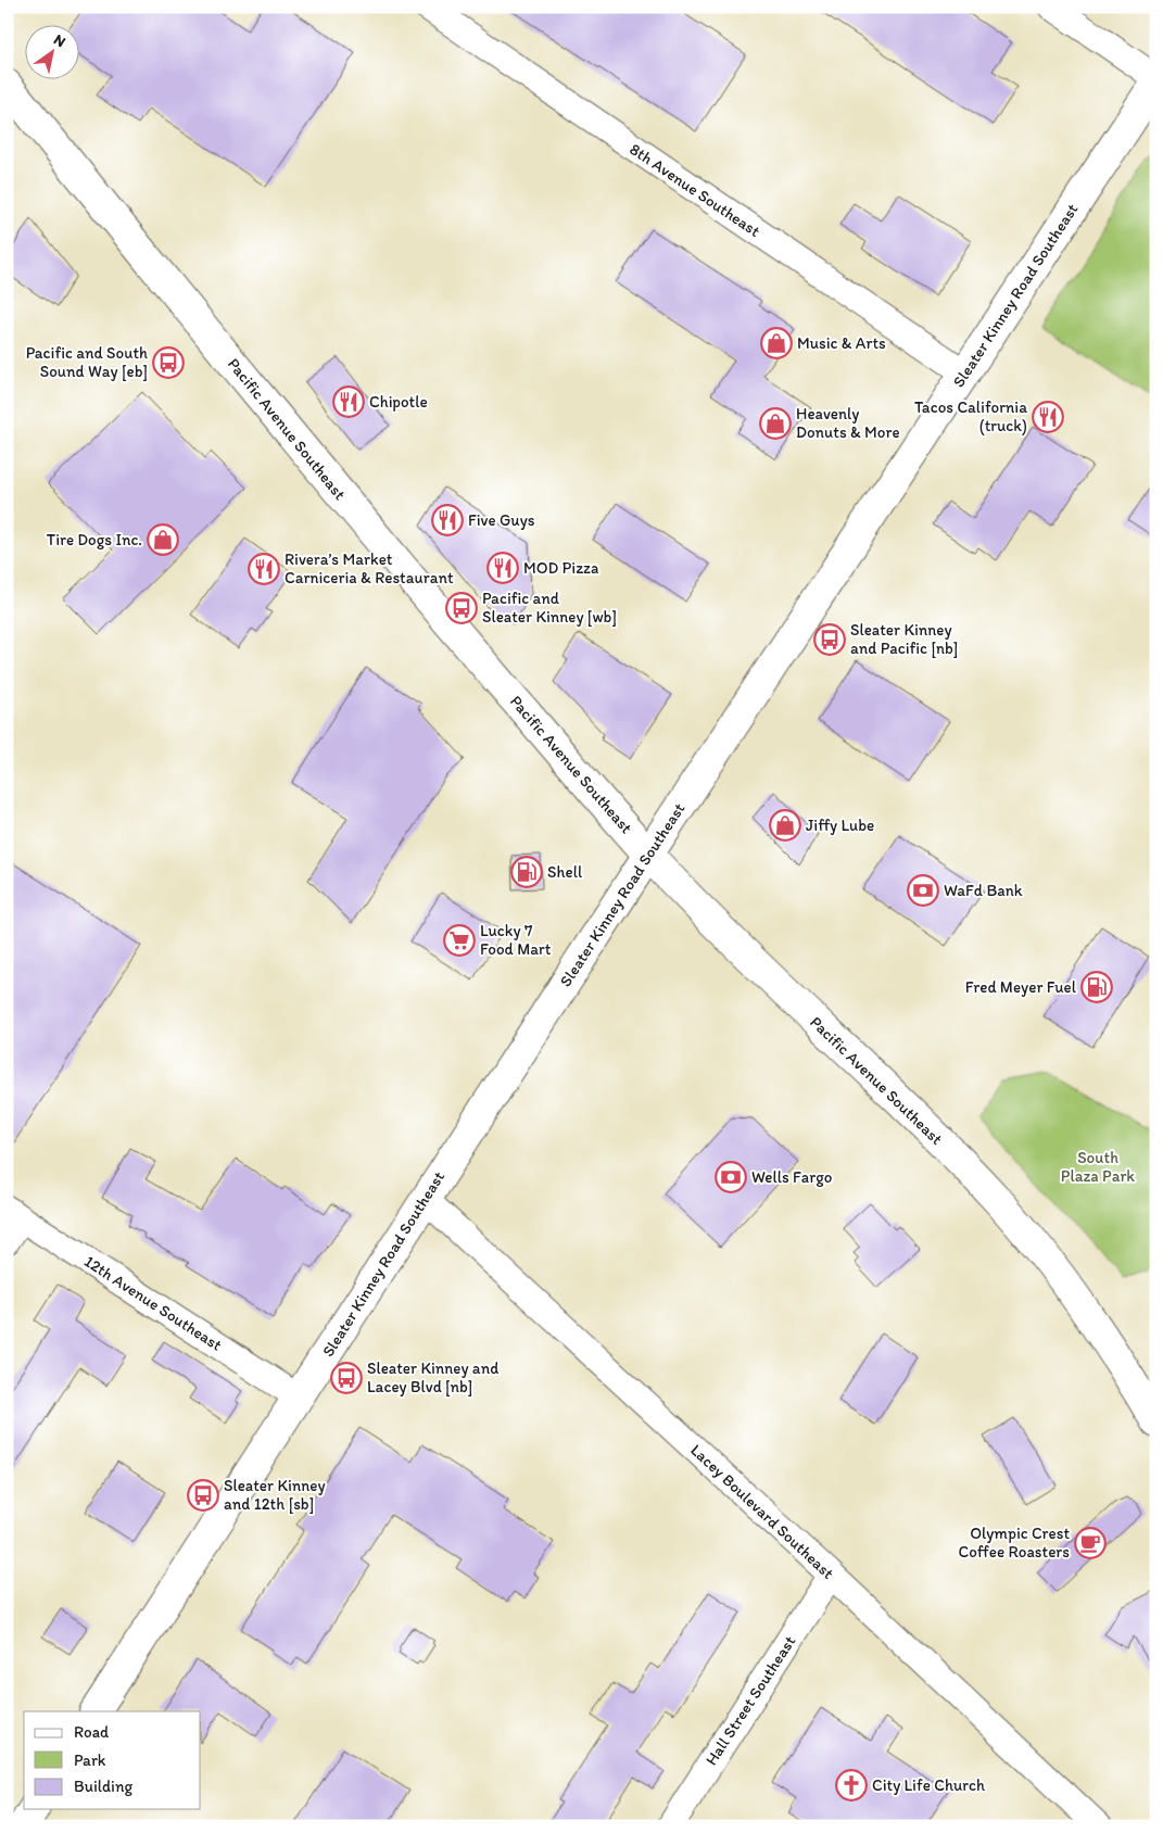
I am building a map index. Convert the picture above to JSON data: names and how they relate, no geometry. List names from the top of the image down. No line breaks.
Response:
{"streets":{"main road":["Sleater Kinney Road Southeast","Pacific Avenue Southeast"],"street":["8th Avenue Southeast","12th Avenue Southeast","Lacey Boulevard Southeast","Hall Street Southeast"]},"crossings":[["8th Avenue Southeast","Sleater Kinney Road Southeast"],["Sleater Kinney Road Southeast","Pacific Avenue Southeast"],["Sleater Kinney Road Southeast","12th Avenue Southeast"],["Sleater Kinney Road Southeast","Lacey Boulevard Southeast"],["Lacey Boulevard Southeast","Hall Street Southeast"]],"parks":["South Plaza Park"],"places":{"shop":["Music & Arts","Heavenly Donuts & More","Tire Dogs Inc.","Jiffy Lube"],"bus stop":["Pacific and South Sound Way [eb]","Pacific and Sleater Kinney [wb]","Sleater Kinney and Pacific [nb]","Sleater Kinney and Lacey Blvd [nb]","Sleater Kinney and 12th [sb]"],"restaurant":["Chipotle","Tacos California (truck)","Five Guys","MOD Pizza","Rivera’s Market Carniceria & Restaurant"],"fuel station":["Shell","Fred Meyer Fuel"],"bank":["WaFd Bank","Wells Fargo"],"supermarket":["Lucky 7 Food Mart"],"cafe":["Olympic Crest Coffee Roasters"],"church":["City Life Church"]},"legend":["Road","Park","Building"],"north":"top right"}
